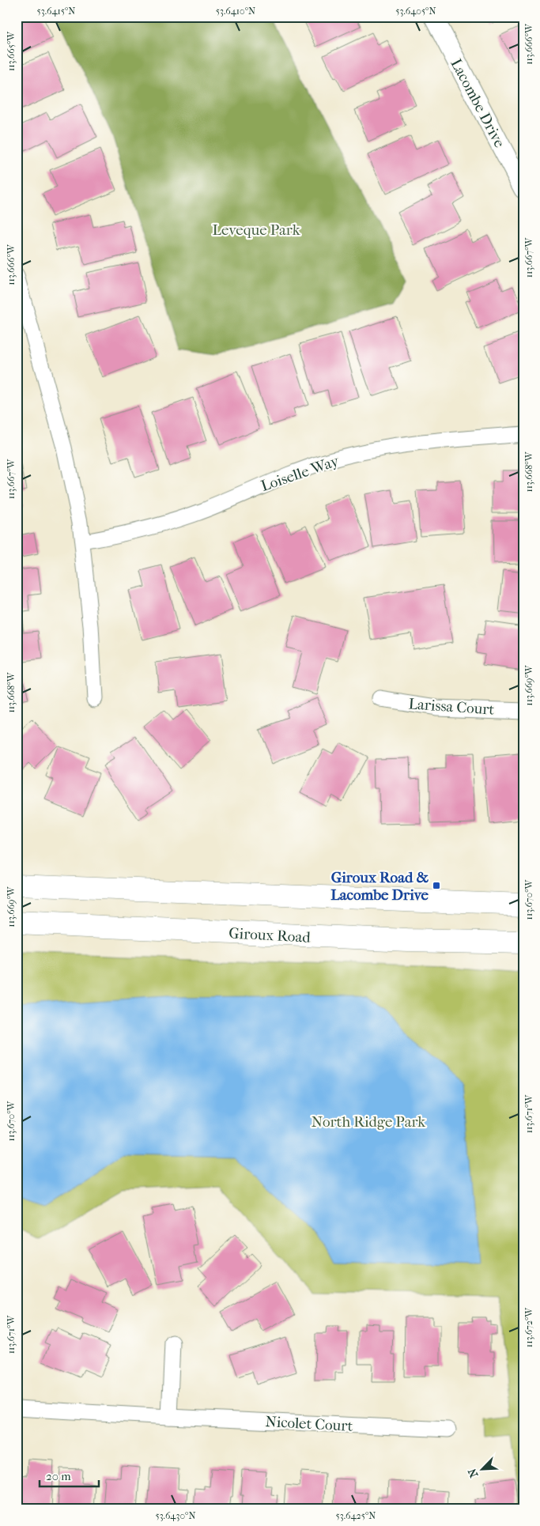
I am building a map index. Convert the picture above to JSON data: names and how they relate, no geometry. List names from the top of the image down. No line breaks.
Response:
{"streets":{"main road":["Giroux Road"],"street":["Lacombe Drive","Loiselle Way","Larissa Court","Nicolet Court"]},"parks":["Leveque Park","North Ridge Park"],"places":{"transit":["Giroux Road & Lacombe Drive"]},"scale_bar":"20 m","north":"bottom left","coordinates":["53.6415°N","53.6410°N","53.6405°N","113.666°W","113.665°W","113.667°W","113.668°W","113.669°W","113.670°W","113.671°W","113.672°W","53.6430°N","53.6425°N"]}
